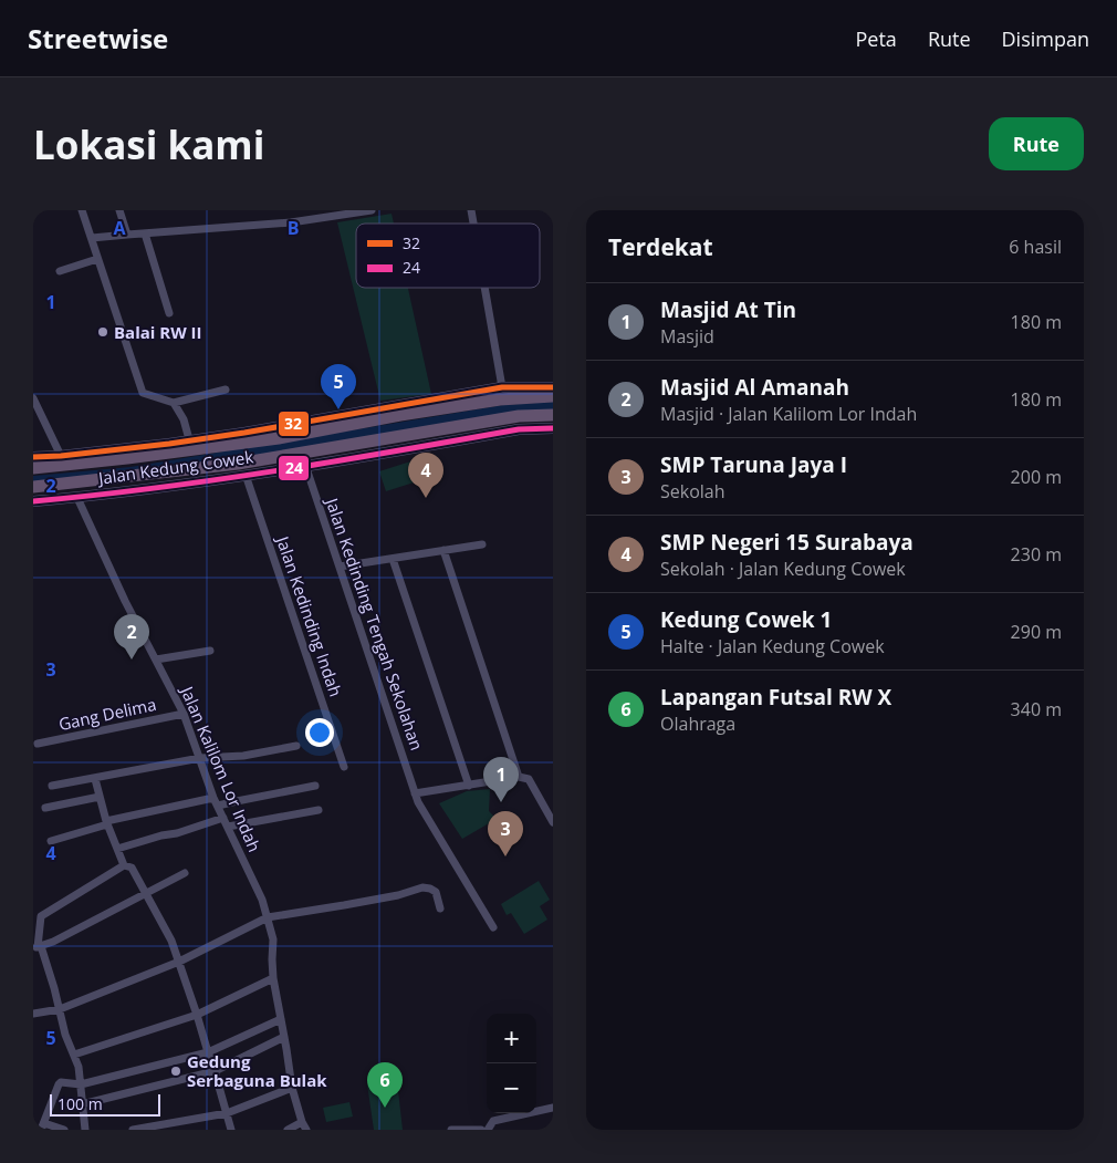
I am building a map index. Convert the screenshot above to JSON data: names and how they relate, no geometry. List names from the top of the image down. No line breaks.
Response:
{"streets":{"highway":["Jalan Kedung Cowek"],"street":["Jalan Kedinding Indah","Jalan Kedinding Tengah Sekolahan","Gang Delima","Jalan Kalilom Lor Indah"]},"crossings":[["Jalan Kedung Cowek","Jalan Kedinding Indah"],["Jalan Kedung Cowek","Jalan Kedinding Tengah Sekolahan"],["Jalan Kedung Cowek","Jalan Kalilom Lor Indah"],["Gang Delima","Jalan Kalilom Lor Indah"]],"places":["Balai RW II","Gedung Serbaguna Bulak"],"lines":["transit line 32","transit line 24"],"legend":["32","24"],"scale_bar":"100 m","page":{"header":"Streetwise","nav":["Peta","Rute","Disimpan"],"buttons":"Rute","title":"Lokasi kami","heading":["Terdekat","6 hasil"],"list":[{"mark":"1","name":"Masjid At Tin","note":"Masjid","value":"180 m"},{"mark":"2","name":"Masjid Al Amanah","note":"Masjid · Jalan Kalilom Lor Indah","value":"180 m"},{"mark":"3","name":"SMP Taruna Jaya I","note":"Sekolah","value":"200 m"},{"mark":"4","name":"SMP Negeri 15 Surabaya","note":"Sekolah · Jalan Kedung Cowek","value":"230 m"},{"mark":"5","name":"Kedung Cowek 1","note":"Halte · Jalan Kedung Cowek","value":"290 m"},{"mark":"6","name":"Lapangan Futsal RW X","note":"Olahraga","value":"340 m"}],"pins":["5","4","2","1","3","6"],"map_buttons":["+","−"],"scale":"100 m"},"grid":{"columns":["A","B"],"rows":["1","2","3","4","5"]}}
